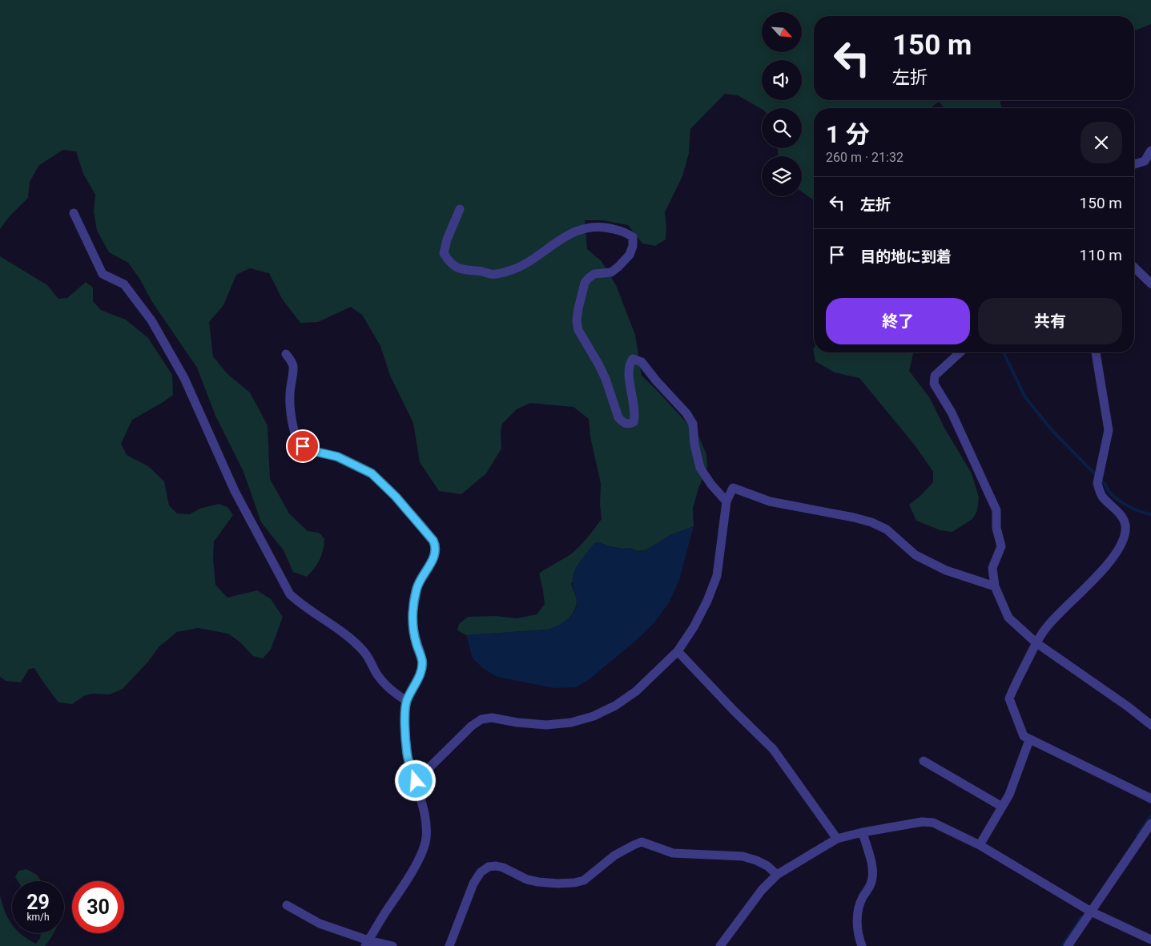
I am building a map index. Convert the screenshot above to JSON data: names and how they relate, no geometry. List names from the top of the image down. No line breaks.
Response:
{"north":"bottom right","page":{"turn":["150 m","左折"],"heading":["1 分","260 m · 21:32"],"list":[{"name":"左折","value":"150 m"},{"name":"目的地に到着","value":"110 m"}],"buttons":["終了","共有"],"speed":"29 km/h","limit":"30"}}
